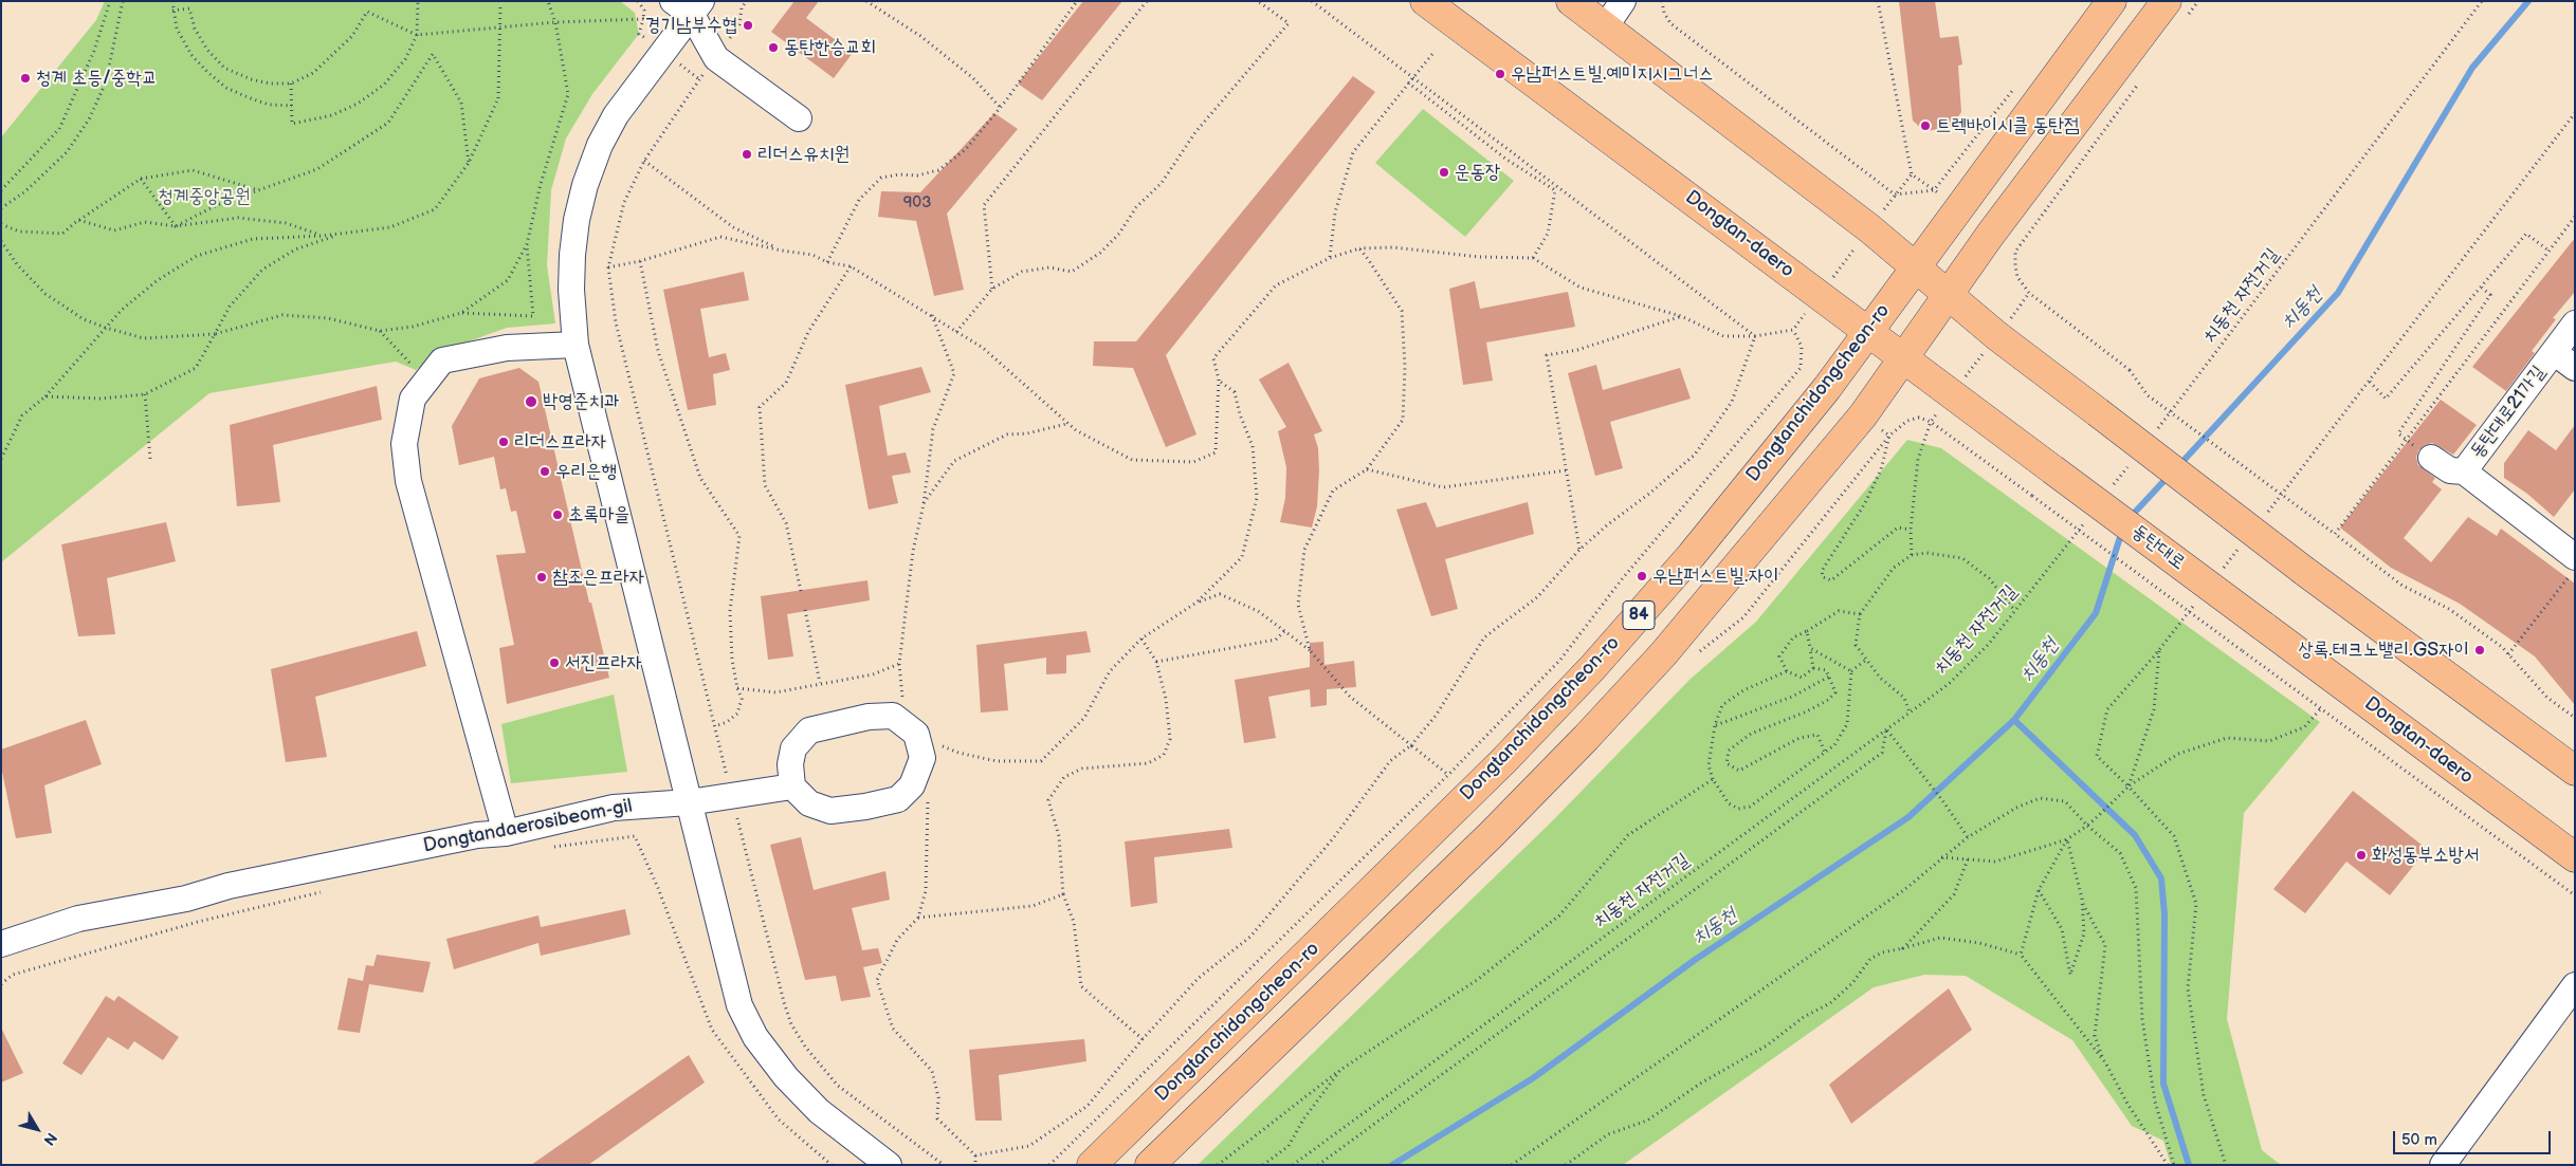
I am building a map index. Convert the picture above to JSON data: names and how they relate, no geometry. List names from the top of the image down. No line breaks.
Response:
{"streets":{"main road":["Dongtan-daero","Dongtanchidongcheon-ro","동탄대로","84"],"street":["동탄대로21가길","Dongtandaerosibeom-gil"],"path":["치동천 자전거길"]},"crossings":[["Dongtan-daero","Dongtanchidongcheon-ro"],["Dongtan-daero","동탄대로"],["Dongtan-daero","84"]],"water":["치동천"],"parks":["청계중앙공원"],"places":["경기남부수협","동탄한승교회","우남퍼스트빌.예미지시그너스","청계 초등/중학교","트렉바이시클 동탄점","리더스유치원","운동장","박영준치과","리더스프라자","우리은행","초록마을","우남퍼스트빌.자이","참조은프라자","상록.테크노밸리.GS자이","서진프라자","화성동부소방서"],"house_numbers":["903"],"scale_bar":"50 m","north":"bottom right"}
